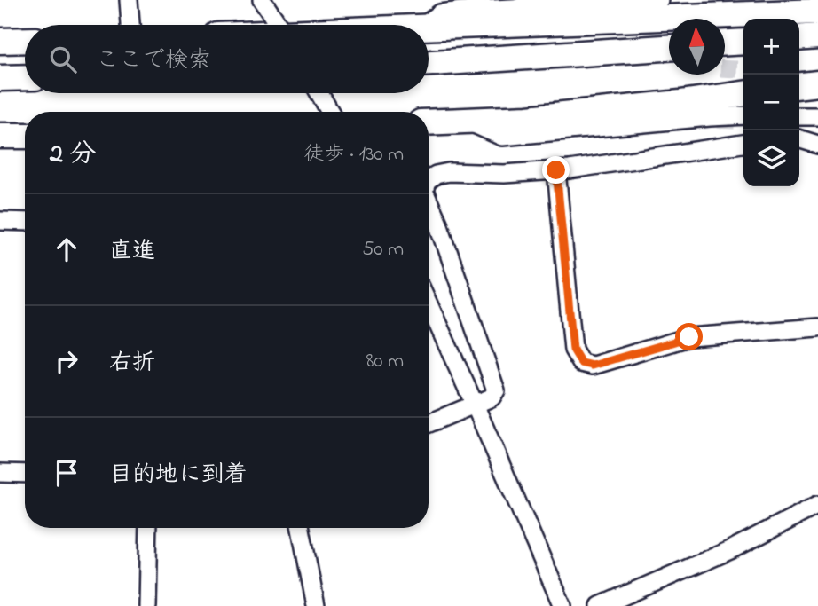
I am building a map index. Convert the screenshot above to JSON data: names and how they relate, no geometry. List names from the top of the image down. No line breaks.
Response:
{"north":"top","page":{"map_buttons":["+","−"],"search":"ここで検索","heading":["2 分","徒歩 · 130 m"],"list":[["直進","50 m"],["右折","80 m"],"目的地に到着"]}}
